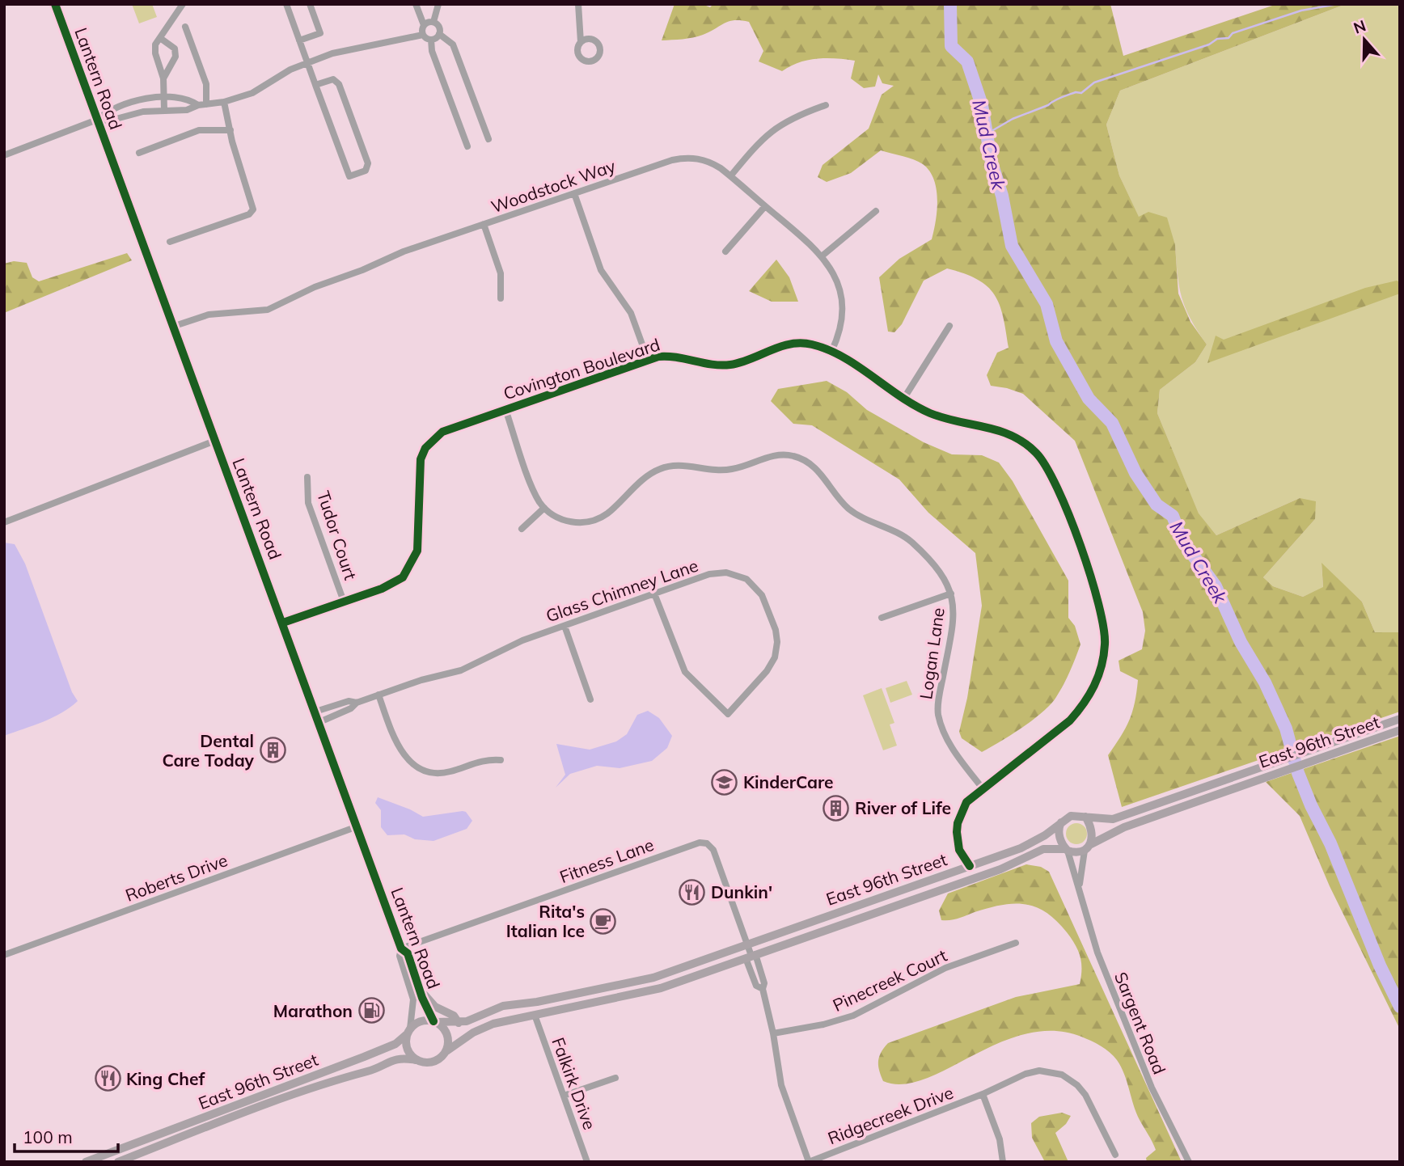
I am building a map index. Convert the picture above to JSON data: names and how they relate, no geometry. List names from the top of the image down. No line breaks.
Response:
{"streets":{"main road":["East 96th Street"],"street":["Lantern Road","Woodstock Way","Covington Boulevard","Tudor Court","Glass Chimney Lane","Logan Lane","Fitness Lane","Roberts Drive","Pinecreek Court","Sargent Road","Falkirk Drive","Ridgecreek Drive"]},"crossings":[["Lantern Road","Woodstock Way"],["Lantern Road","Covington Boulevard"],["Lantern Road","Glass Chimney Lane"],["Lantern Road","East 96th Street"],["Lantern Road","Fitness Lane"],["Lantern Road","Roberts Drive"],["Woodstock Way","Covington Boulevard"],["Covington Boulevard","Tudor Court"],["Covington Boulevard","Logan Lane"],["Covington Boulevard","East 96th Street"],["East 96th Street","Fitness Lane"],["East 96th Street","Sargent Road"],["East 96th Street","Falkirk Drive"],["Fitness Lane","Pinecreek Court"],["Fitness Lane","Ridgecreek Drive"]],"water":["Mud Creek"],"places":{"building":["Dental Care Today","River of Life"],"school or university":["KinderCare"],"restaurant":["Dunkin'","King Chef"],"cafe":["Rita's Italian Ice"],"fuel station":["Marathon"]},"scale_bar":"100 m","north":"top"}
